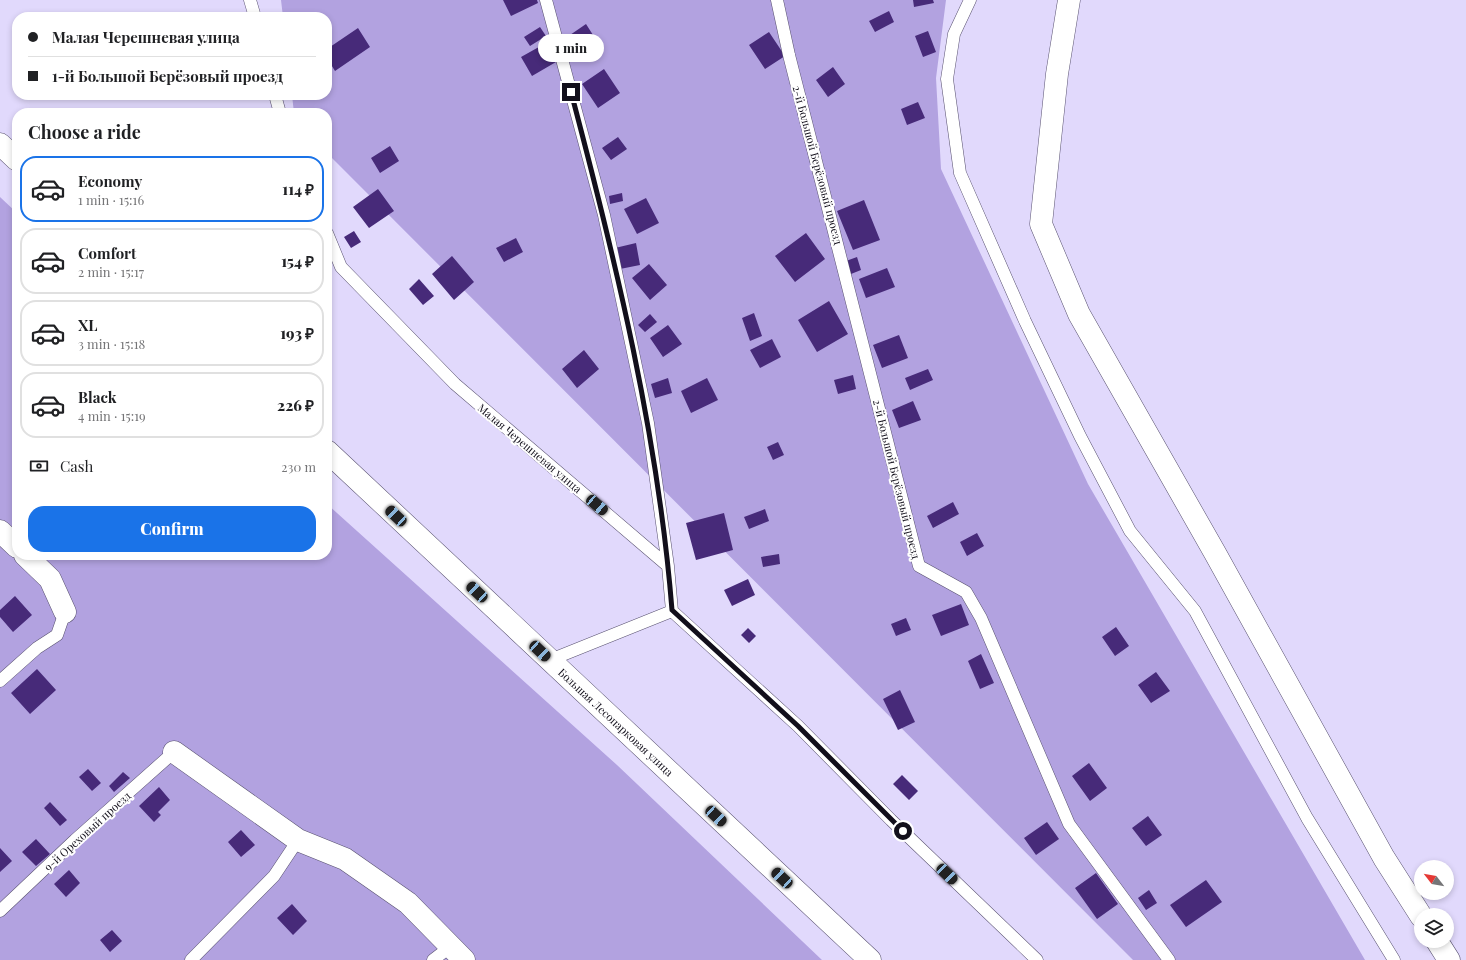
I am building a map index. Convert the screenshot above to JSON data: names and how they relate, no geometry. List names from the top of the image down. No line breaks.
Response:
{"streets":{"street":["Большая Лесопарковая улица"],"lane":["2-й Большой Берёзовый проезд","Малая Черешневая улица","9-й Ореховый проезд"]},"north":"top left","page":{"banner":["Малая Черешневая улица","1-й Большой Берёзовый проезд"],"bubble":"1 min","heading":"Choose a ride","list":[{"name":"Economy","note":"1 min · 15:16","value":"114 ₽"},{"name":"Comfort","note":"2 min · 15:17","value":"154 ₽"},{"name":"XL","note":"3 min · 15:18","value":"193 ₽"},{"name":"Black","note":"4 min · 15:19","value":"226 ₽"}],"pay":["Cash","230 m"],"buttons":"Confirm"}}
